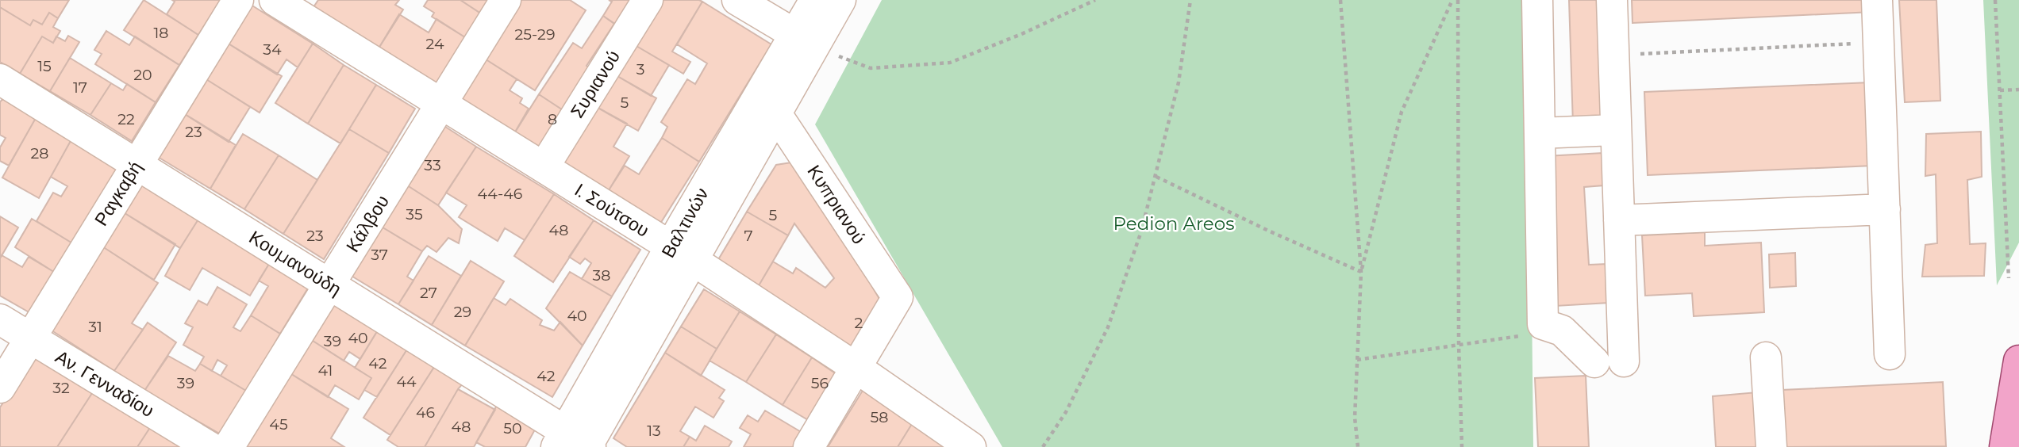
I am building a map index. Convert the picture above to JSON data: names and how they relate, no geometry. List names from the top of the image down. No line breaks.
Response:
{"streets":{"street":["Συριανού","Ραγκαβή","Κυπριανού","Ι. Σούτσου","Βαλτινών","Κάλβου","Κουμανούδη","Αν. Γενναδίου"]},"crossings":[["Συριανού","Ι. Σούτσου"],["Ραγκαβή","Κουμανούδη"],["Ραγκαβή","Αν. Γενναδίου"],["Κυπριανού","Ι. Σούτσου"],["Κυπριανού","Βαλτινών"],["Ι. Σούτσου","Βαλτινών"],["Ι. Σούτσου","Κάλβου"],["Βαλτινών","Κουμανούδη"],["Κάλβου","Κουμανούδη"]],"parks":["Pedion Areos"],"house_numbers":["18","25-29","24","34","15","3","20","17","5","22","8","23","28","33","44-46","35","5","48","23","7","37","38","27","29","40","2","31","40","39","42","41","42","44","39","56","32","46","58","45","48","50","13"]}
